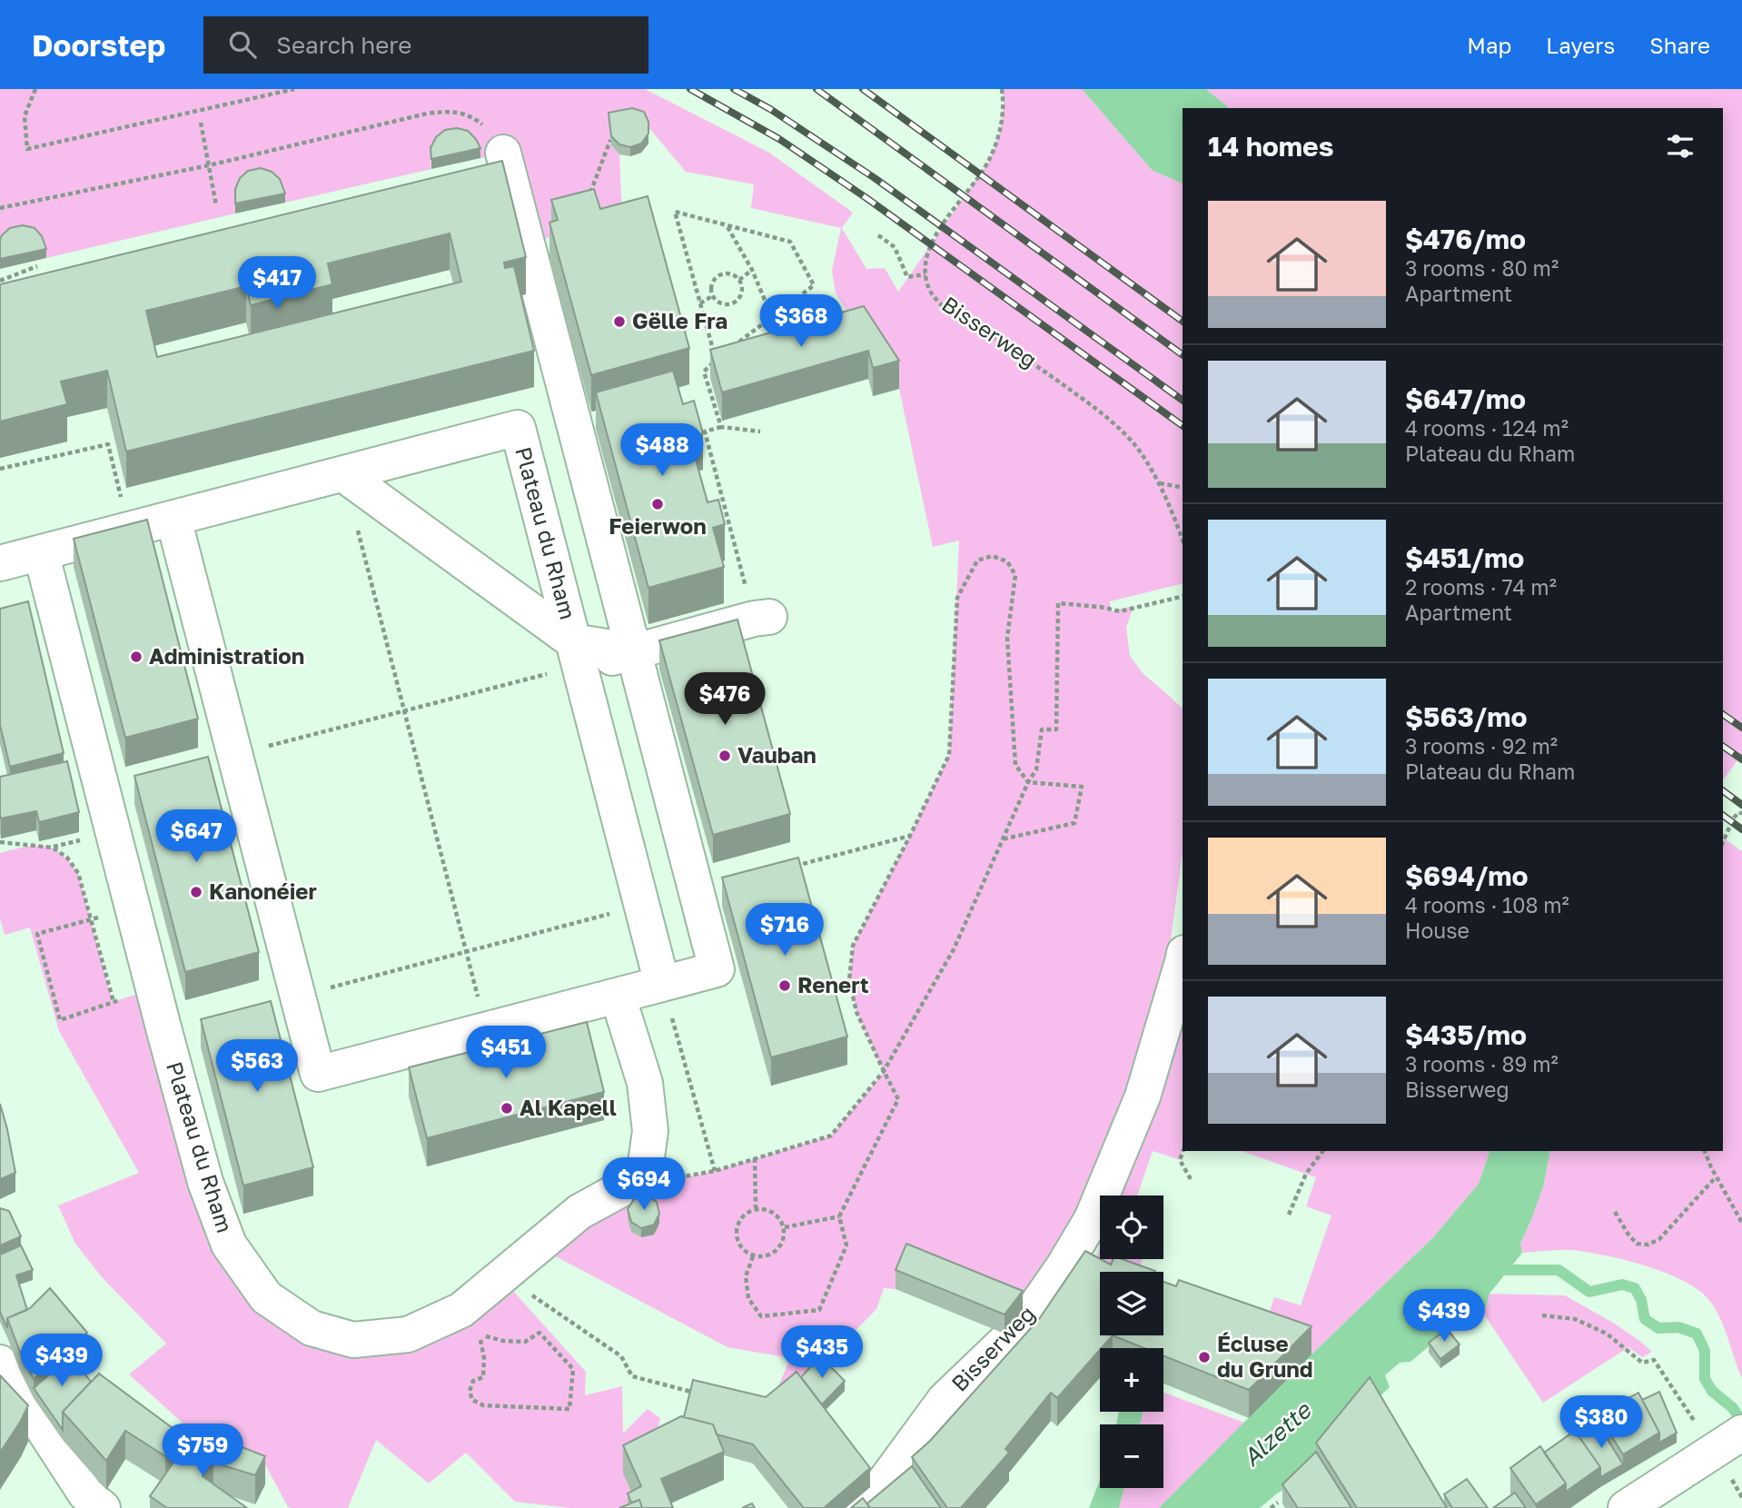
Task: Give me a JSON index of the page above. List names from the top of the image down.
{
  "streets": {
    "street": ["Bisserweg", "Plateau du Rham"]
  },
  "water": ["Alzette"],
  "places": [
    "Gëlle Fra",
    "Feierwon",
    "Administration",
    "Vauban",
    "Kanonéier",
    "Renert",
    "Al Kapell",
    "Écluse du Grund"
  ],
  "page": {
    "header": "Doorstep",
    "search": "Search here",
    "nav": ["Map", "Layers", "Share"],
    "heading": "14 homes",
    "list": [
      {
        "name": "$476/mo",
        "note": "3 rooms · 80 m² · Apartment"
      },
      {
        "name": "$647/mo",
        "note": "4 rooms · 124 m² · Plateau du Rham"
      },
      {
        "name": "$451/mo",
        "note": "2 rooms · 74 m² · Apartment"
      },
      {
        "name": "$563/mo",
        "note": "3 rooms · 92 m² · Plateau du Rham"
      },
      {
        "name": "$694/mo",
        "note": "4 rooms · 108 m² · House"
      },
      {
        "name": "$435/mo",
        "note": "3 rooms · 89 m² · Bisserweg"
      }
    ],
    "price": [
      "$417",
      "$368",
      "$488",
      "$476",
      "$647",
      "$716",
      "$451",
      "$563",
      "$694",
      "$439",
      "$435",
      "$439",
      "$380",
      "$759"
    ],
    "map_buttons": ["+", "−"]
  }
}
